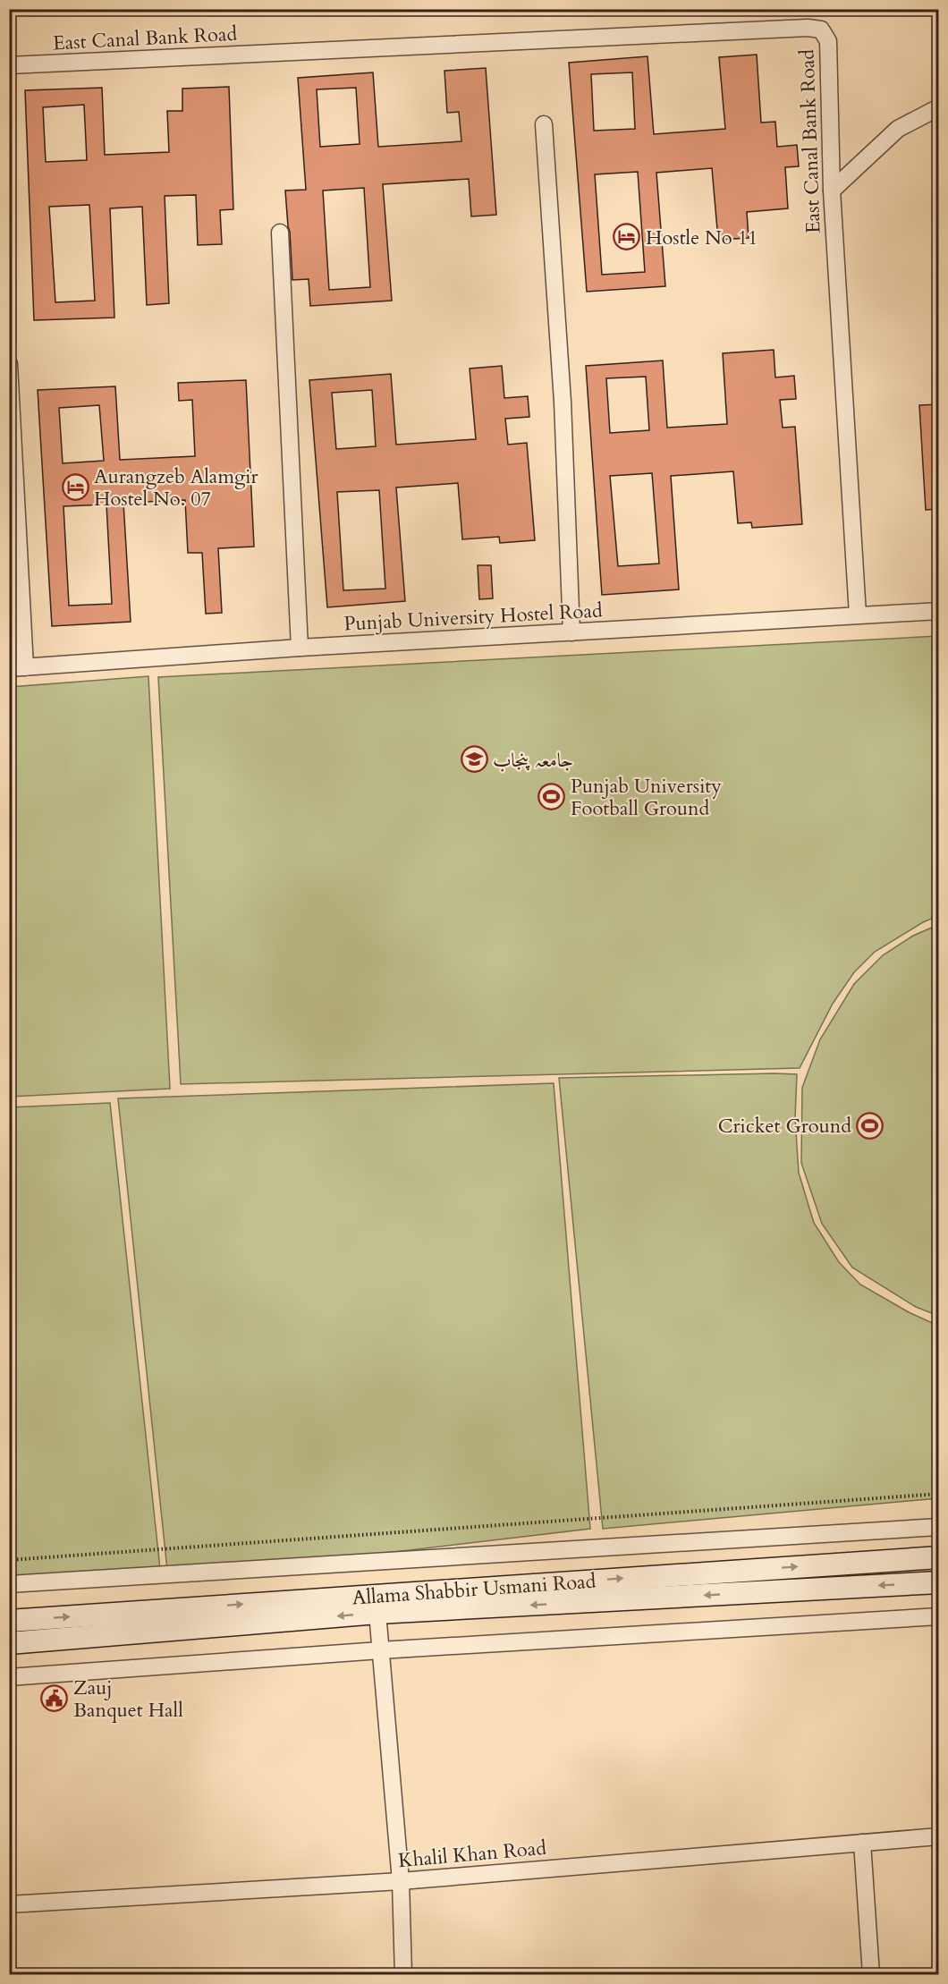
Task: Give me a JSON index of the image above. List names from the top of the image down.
{
  "streets": {
    "main road": ["Allama Shabbir Usmani Road"],
    "street": ["East Canal Bank Road", "Punjab University Hostel Road", "Khalil Khan Road"]
  },
  "crossings": [
    ["East Canal Bank Road", "Punjab University Hostel Road"]
  ],
  "places": {
    "hotel": ["Hostle No 11", "Aurangzeb Alamgir Hostel No. 07"],
    "school or university": ["جامعہ پنجاب"],
    "sports": ["Punjab University Football Ground", "Cricket Ground"],
    "public building": ["Zauj Banquet Hall"]
  }
}
